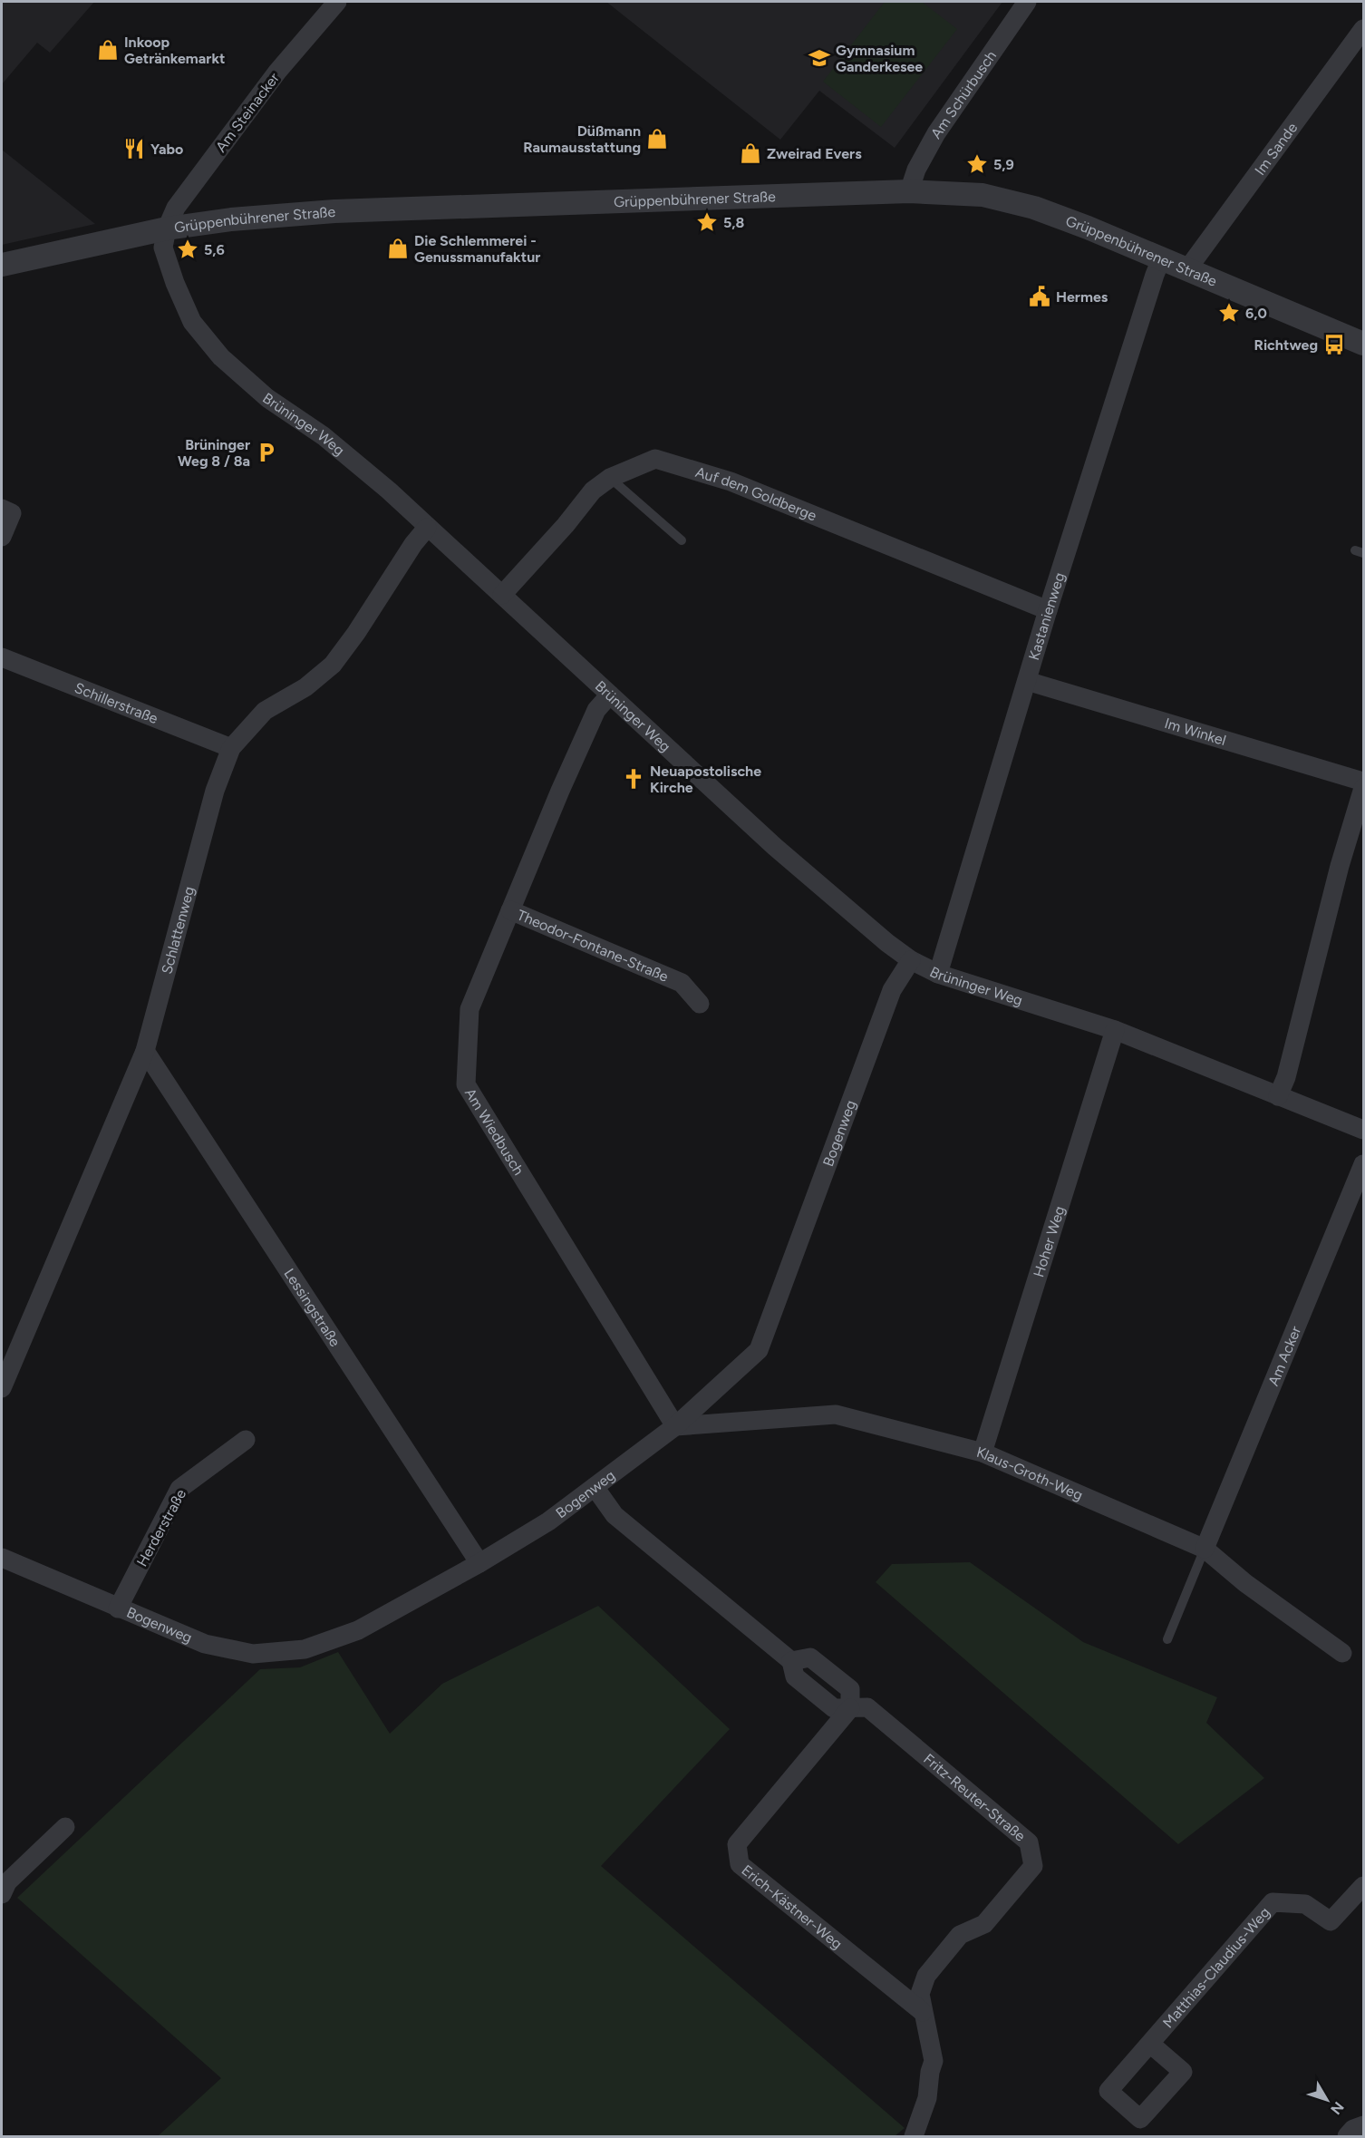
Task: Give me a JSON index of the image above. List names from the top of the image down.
{
  "streets": {
    "street": [
      "Am Schürbusch",
      "Am Steinacker",
      "Im Sande",
      "Grüppenbührener Straße",
      "Brüninger Weg",
      "Auf dem Goldberge",
      "Kastanienweg",
      "Schillerstraße",
      "Im Winkel",
      "Schlattenweg",
      "Theodor-Fontane-Straße",
      "Am Wiedbusch",
      "Bogenweg",
      "Hoher Weg",
      "Lessingstraße",
      "Am Acker",
      "Klaus-Groth-Weg",
      "Herderstraße",
      "Fritz-Reuter-Straße",
      "Erich-Kästner-Weg",
      "Matthias-Claudius-Weg"
    ]
  },
  "crossings": [
    ["Am Schürbusch", "Grüppenbührener Straße"],
    ["Am Steinacker", "Grüppenbührener Straße"],
    ["Am Steinacker", "Brüninger Weg"],
    ["Im Sande", "Grüppenbührener Straße"],
    ["Grüppenbührener Straße", "Brüninger Weg"],
    ["Grüppenbührener Straße", "Kastanienweg"],
    ["Brüninger Weg", "Auf dem Goldberge"],
    ["Brüninger Weg", "Kastanienweg"],
    ["Brüninger Weg", "Schlattenweg"],
    ["Brüninger Weg", "Am Wiedbusch"],
    ["Brüninger Weg", "Bogenweg"],
    ["Brüninger Weg", "Hoher Weg"],
    ["Auf dem Goldberge", "Kastanienweg"],
    ["Kastanienweg", "Im Winkel"],
    ["Schillerstraße", "Schlattenweg"],
    ["Schlattenweg", "Lessingstraße"],
    ["Theodor-Fontane-Straße", "Am Wiedbusch"],
    ["Am Wiedbusch", "Bogenweg"],
    ["Am Wiedbusch", "Klaus-Groth-Weg"],
    ["Bogenweg", "Lessingstraße"],
    ["Bogenweg", "Klaus-Groth-Weg"],
    ["Bogenweg", "Herderstraße"],
    ["Hoher Weg", "Klaus-Groth-Weg"],
    ["Am Acker", "Klaus-Groth-Weg"],
    ["Fritz-Reuter-Straße", "Erich-Kästner-Weg"]
  ],
  "places": {
    "shop": [
      "Inkoop Getränkemarkt",
      "Düßmann Raumausstattung",
      "Zweirad Evers",
      "Die Schlemmerei - Genussmanufaktur"
    ],
    "school or university": ["Gymnasium Ganderkesee"],
    "restaurant": ["Yabo"],
    "place": [
      "5,9",
      "5,8",
      "5,6",
      "6,0"
    ],
    "public building": ["Hermes"],
    "bus stop": ["Richtweg"],
    "parking": ["Brüninger Weg 8 / 8a"],
    "church": ["Neuapostolische Kirche"]
  },
  "north": "bottom right"
}
